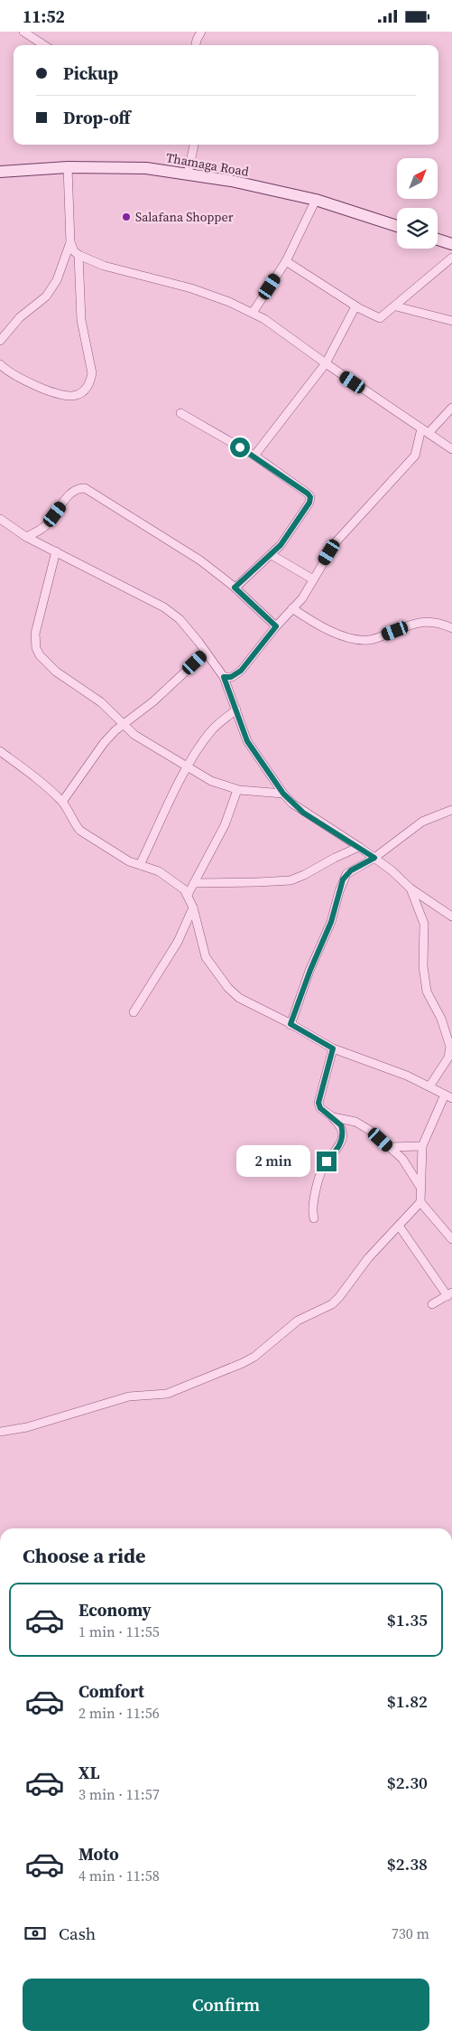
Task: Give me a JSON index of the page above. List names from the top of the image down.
{
  "streets": {
    "main road": ["Thamaga Road"]
  },
  "places": ["Salafana Shopper"],
  "north": "top right",
  "page": {
    "status": "11:52",
    "banner": ["Pickup", "Drop-off"],
    "bubble": "2 min",
    "heading": "Choose a ride",
    "list": [
      {
        "name": "Economy",
        "note": "1 min · 11:55",
        "value": "$1.35"
      },
      {
        "name": "Comfort",
        "note": "2 min · 11:56",
        "value": "$1.82"
      },
      {
        "name": "XL",
        "note": "3 min · 11:57",
        "value": "$2.30"
      },
      {
        "name": "Moto",
        "note": "4 min · 11:58",
        "value": "$2.38"
      }
    ],
    "pay": ["Cash", "730 m"],
    "buttons": "Confirm"
  }
}
